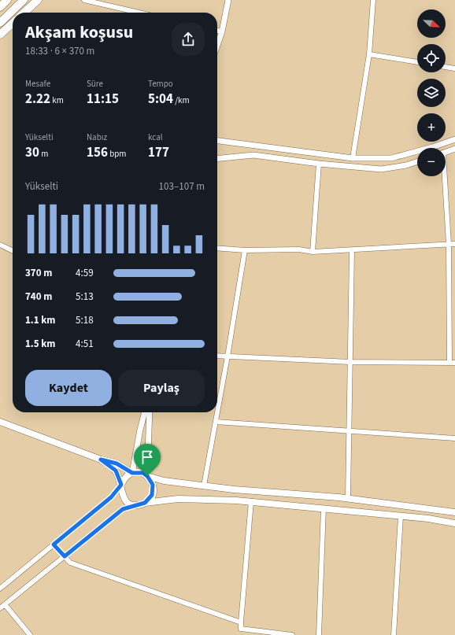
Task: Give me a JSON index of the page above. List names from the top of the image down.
{
  "north": "bottom right",
  "page": {
    "map_buttons": ["+", "−"],
    "heading": ["Akşam koşusu", "18:33 · 6 × 370 m"],
    "stats": [
      ["Mesafe", "2.22 km"],
      ["Süre", "11:15"],
      ["Tempo", "5:04 /km"],
      ["Yükselti", "30 m"],
      ["Nabız", "156 bpm"],
      ["kcal", "177"]
    ],
    "chart": ["Yükselti", "103–107 m"],
    "list": [
      {
        "name": "370 m",
        "note": "4:59"
      },
      {
        "name": "740 m",
        "note": "5:13"
      },
      {
        "name": "1.1 km",
        "note": "5:18"
      },
      {
        "name": "1.5 km",
        "note": "4:51"
      }
    ],
    "buttons": ["Kaydet", "Paylaş"]
  }
}
